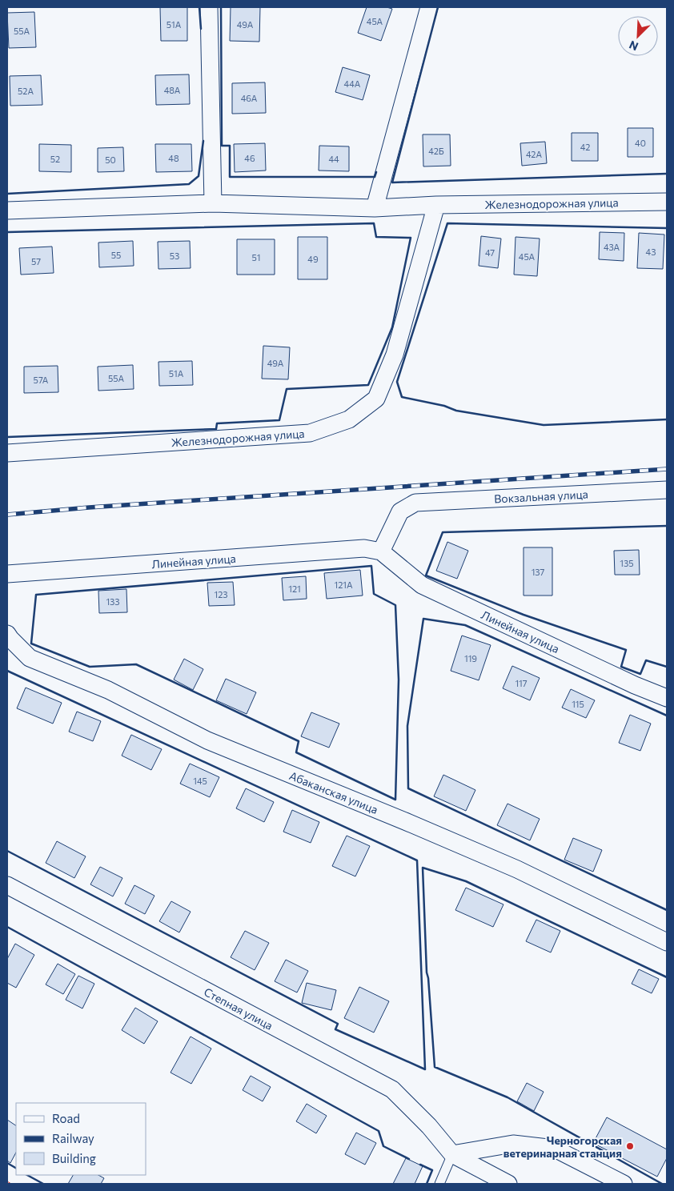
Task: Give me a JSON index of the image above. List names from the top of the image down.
{
  "streets": {
    "street": [
      "Железнодорожная улица",
      "Вокзальная улица",
      "Линейная улица",
      "Абаканская улица",
      "Степная улица"
    ]
  },
  "crossings": [
    ["Вокзальная улица", "Линейная улица"]
  ],
  "places": ["Черногорская ветеринарная станция"],
  "house_numbers": [
    "45А",
    "51А",
    "49А",
    "55А",
    "44А",
    "48А",
    "52А",
    "46А",
    "40",
    "42",
    "42Б",
    "42А",
    "48",
    "46",
    "52",
    "44",
    "50",
    "43А",
    "43",
    "47",
    "55",
    "53",
    "45А",
    "51",
    "49",
    "57",
    "49А",
    "51А",
    "55А",
    "57А",
    "135",
    "137",
    "121А",
    "121",
    "123",
    "133",
    "119",
    "117",
    "115",
    "145"
  ],
  "legend": ["Road", "Railway", "Building"],
  "north": "bottom left"
}
